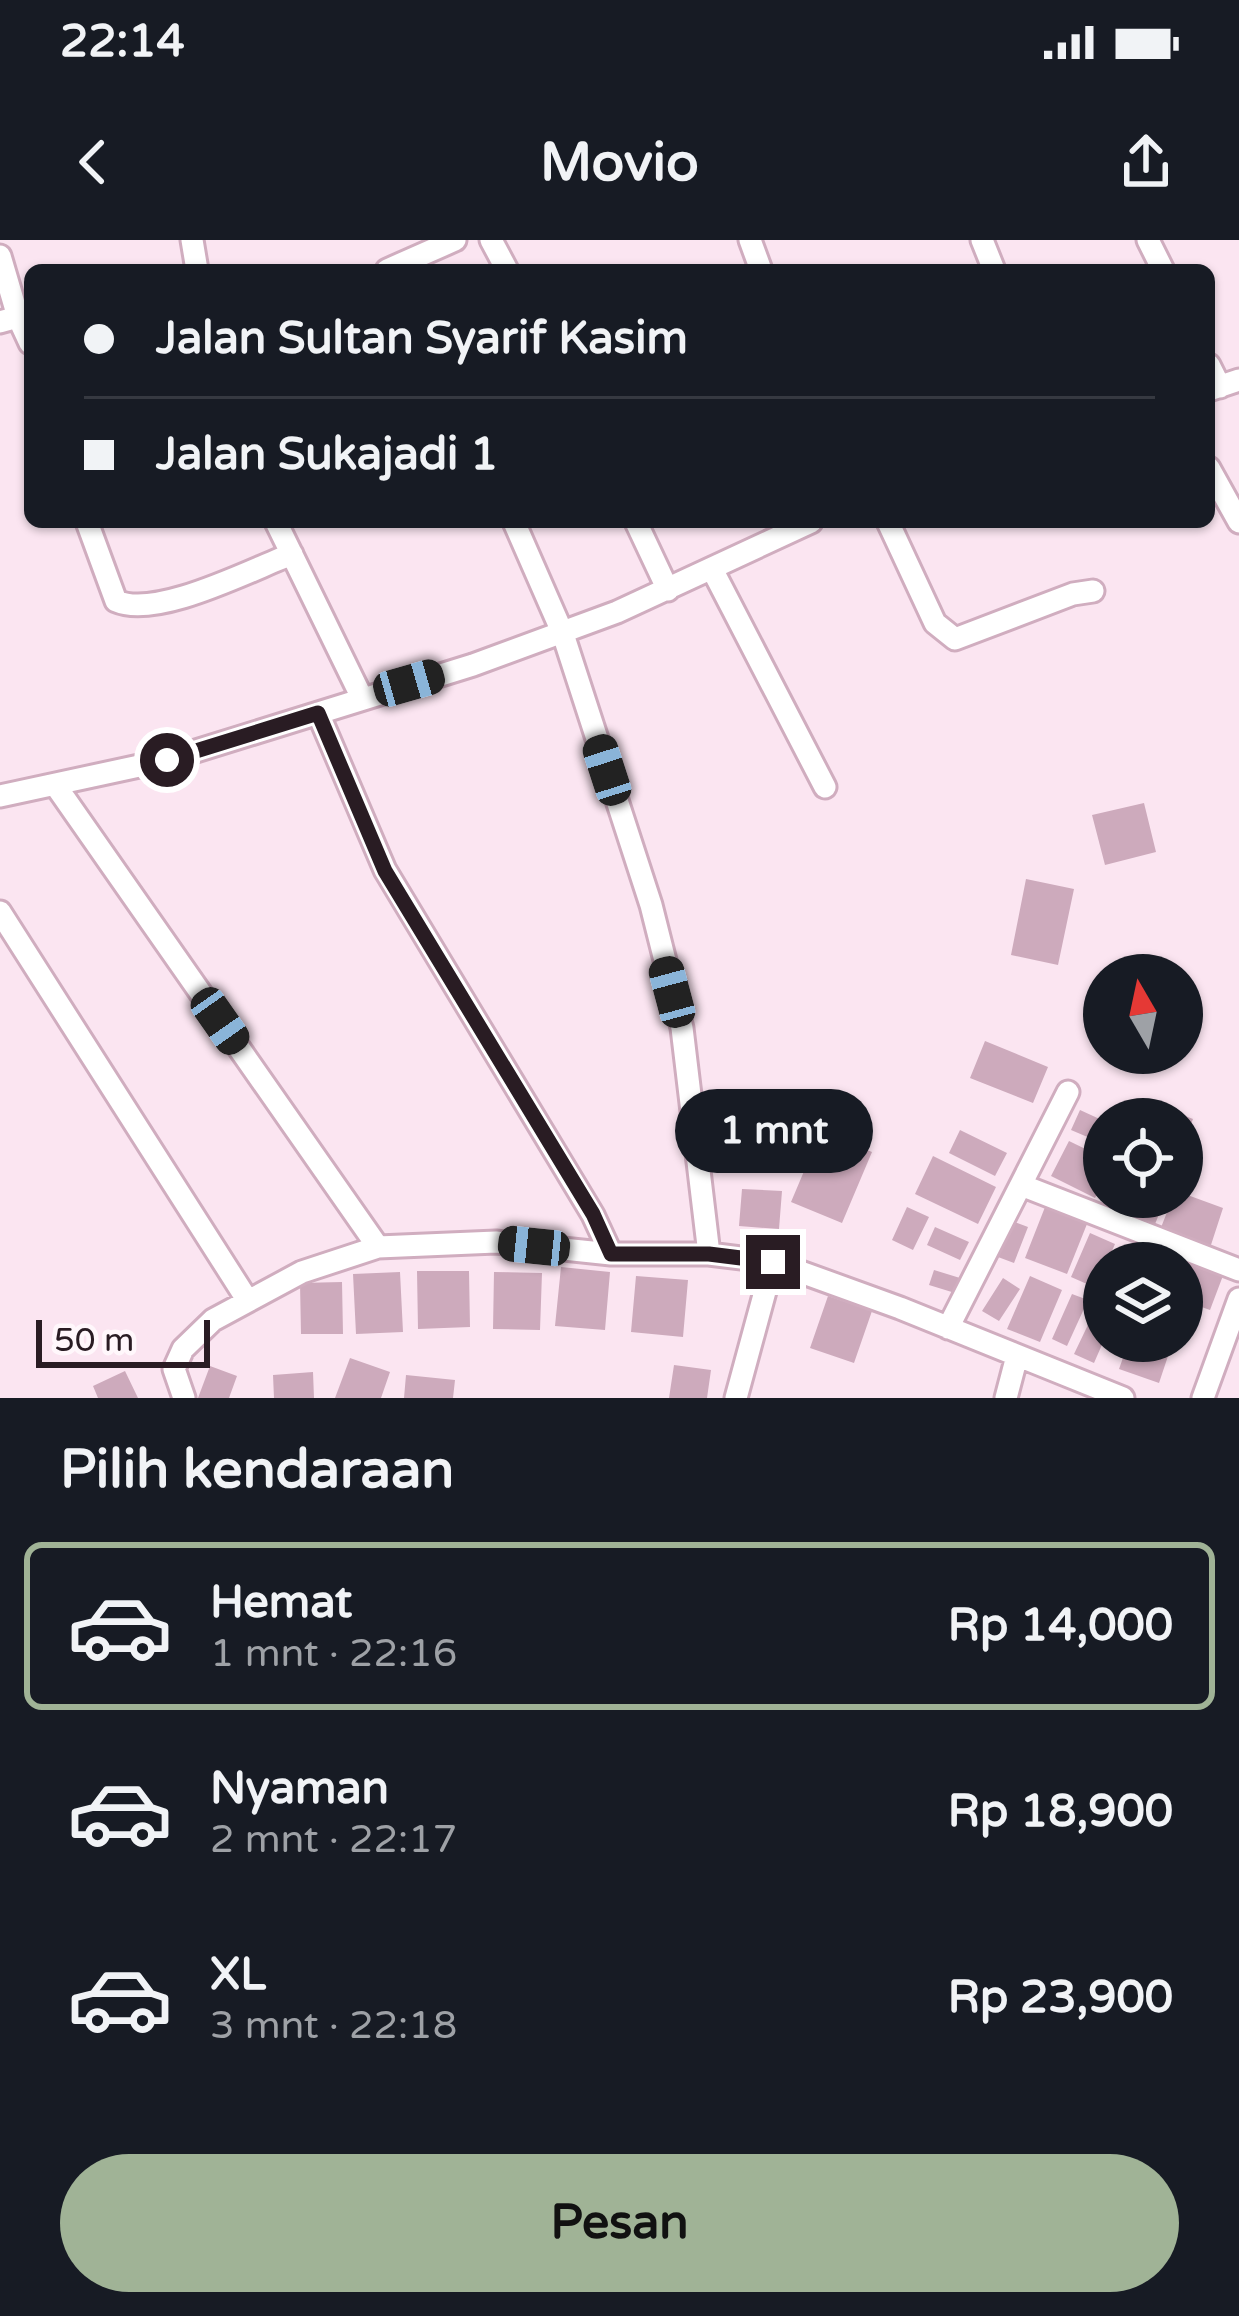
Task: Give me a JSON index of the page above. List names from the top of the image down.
{
  "scale_bar": "50 m",
  "north": "top",
  "page": {
    "status": "22:14",
    "header": "Movio",
    "banner": ["Jalan Sultan Syarif Kasim", "Jalan Sukajadi 1"],
    "bubble": "1 mnt",
    "scale": "50 m",
    "heading": "Pilih kendaraan",
    "list": [
      {
        "name": "Hemat",
        "note": "1 mnt · 22:16",
        "value": "Rp 14,000"
      },
      {
        "name": "Nyaman",
        "note": "2 mnt · 22:17",
        "value": "Rp 18,900"
      },
      {
        "name": "XL",
        "note": "3 mnt · 22:18",
        "value": "Rp 23,900"
      }
    ],
    "buttons": "Pesan"
  }
}
